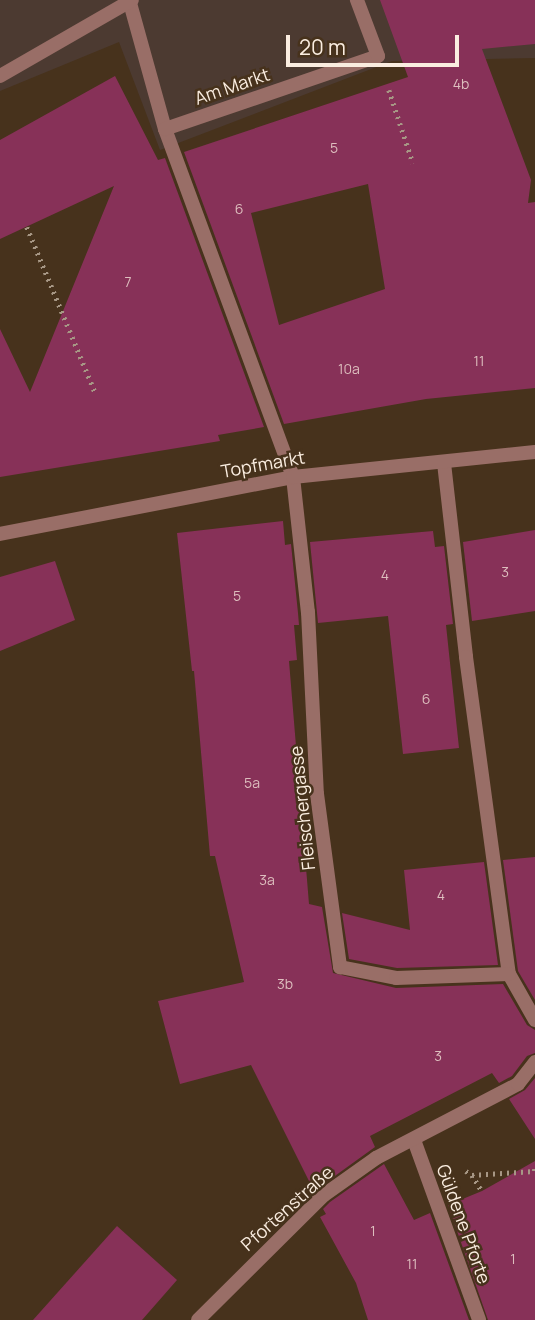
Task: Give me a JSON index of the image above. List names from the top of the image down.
{
  "streets": {
    "street": [
      "Am Markt",
      "Topfmarkt",
      "Fleischergasse",
      "Pfortenstraße",
      "Güldene Pforte"
    ]
  },
  "crossings": [
    ["Topfmarkt", "Fleischergasse"],
    ["Pfortenstraße", "Güldene Pforte"]
  ],
  "house_numbers": [
    "4b",
    "5",
    "6",
    "7",
    "11",
    "10a",
    "3",
    "4",
    "5",
    "6",
    "5a",
    "3a",
    "4",
    "3b",
    "3",
    "1",
    "1",
    "11"
  ],
  "scale_bar": "20 m"
}
